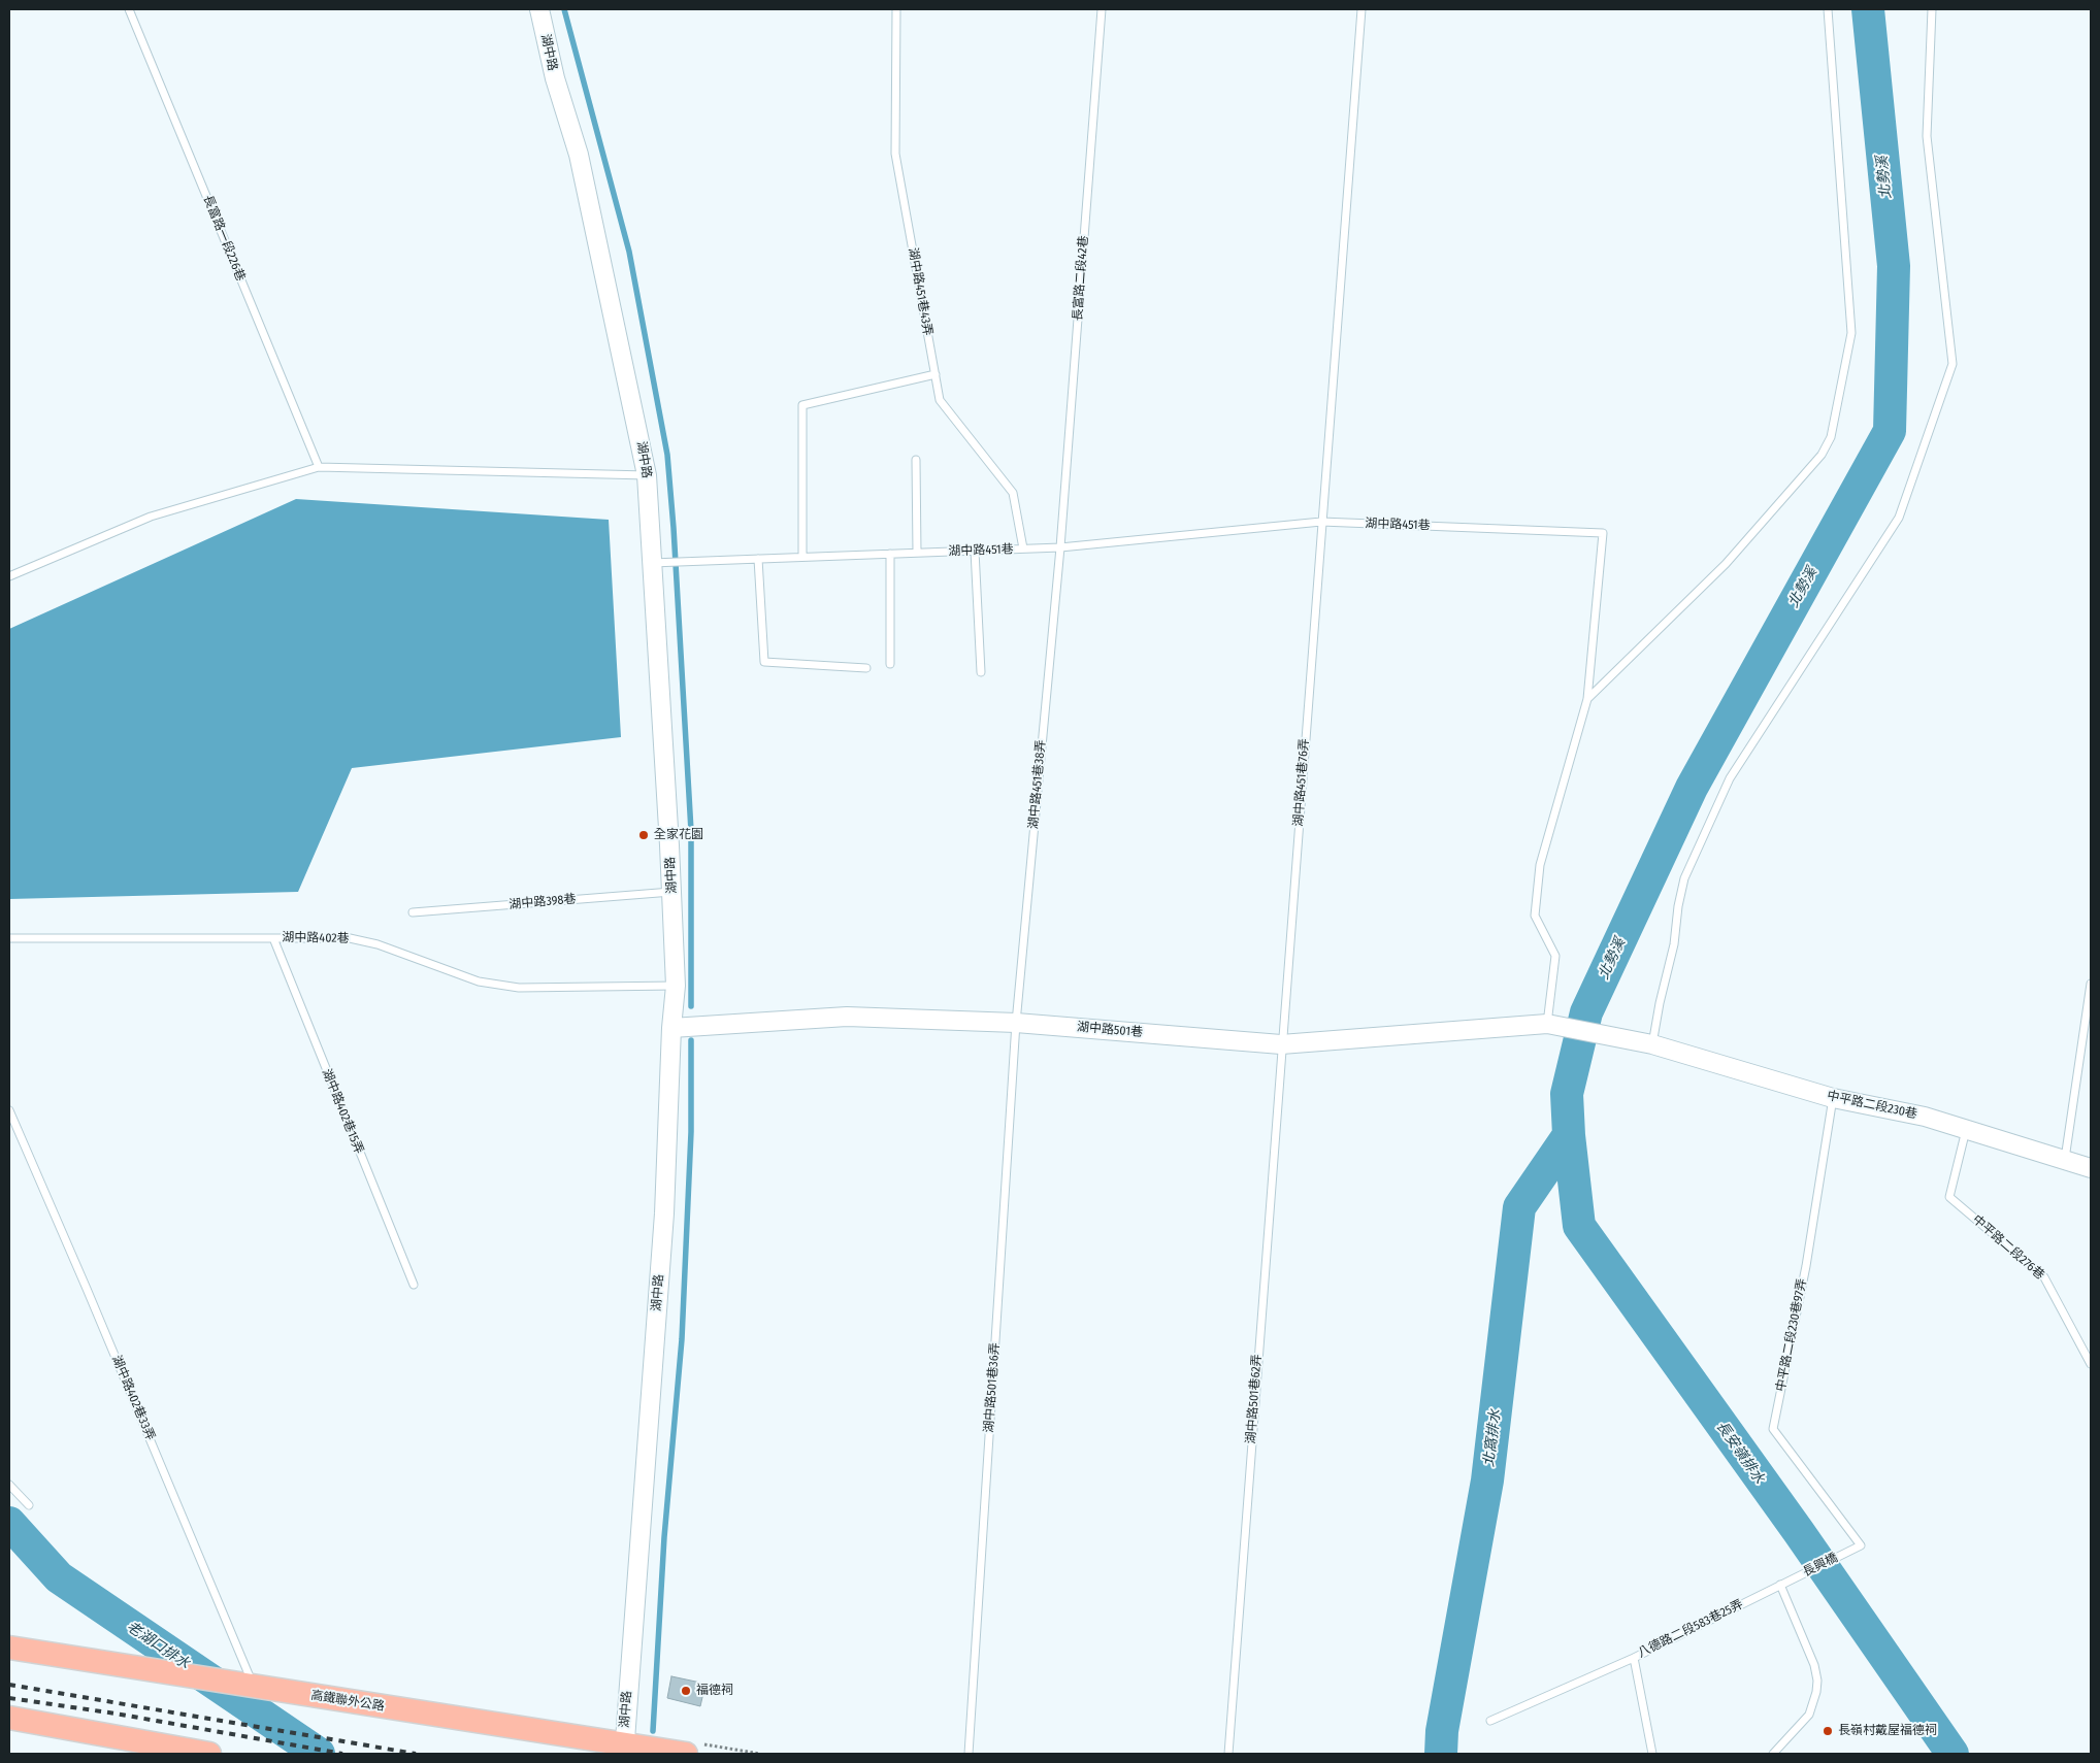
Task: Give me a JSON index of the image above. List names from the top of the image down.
{
  "streets": {
    "main road": ["高鐵聯外公路"],
    "street": ["湖中路", "湖中路501巷", "中平路二段230巷"],
    "lane": [
      "長富路一段226巷",
      "長富路二段42巷",
      "湖中路451巷43弄",
      "湖中路451巷",
      "湖中路451巷76弄",
      "湖中路451巷38弄",
      "湖中路398巷",
      "湖中路402巷",
      "湖中路402巷15弄",
      "中平路二段276巷",
      "中平路二段230巷97弄",
      "湖中路501巷36弄",
      "湖中路402巷33弄",
      "湖中路501巷62弄",
      "長興橋",
      "八德路二段583巷25弄"
    ]
  },
  "crossings": [
    ["湖中路", "湖中路451巷"],
    ["湖中路", "湖中路398巷"],
    ["湖中路", "湖中路402巷"],
    ["湖中路", "湖中路501巷"],
    ["湖中路", "高鐵聯外公路"],
    ["長富路二段42巷", "湖中路451巷"],
    ["長富路二段42巷", "湖中路451巷38弄"],
    ["湖中路451巷43弄", "湖中路451巷"],
    ["湖中路451巷", "湖中路451巷76弄"],
    ["湖中路451巷", "湖中路451巷38弄"],
    ["湖中路451巷", "湖中路501巷"],
    ["湖中路451巷", "中平路二段230巷"],
    ["湖中路451巷76弄", "湖中路501巷"],
    ["湖中路451巷76弄", "湖中路501巷62弄"],
    ["湖中路451巷38弄", "湖中路501巷"],
    ["湖中路451巷38弄", "湖中路501巷36弄"],
    ["湖中路402巷", "湖中路402巷15弄"],
    ["湖中路501巷", "中平路二段230巷"],
    ["湖中路501巷", "湖中路501巷36弄"],
    ["湖中路501巷", "湖中路501巷62弄"],
    ["中平路二段230巷", "中平路二段276巷"],
    ["中平路二段230巷", "中平路二段230巷97弄"],
    ["中平路二段230巷97弄", "長興橋"],
    ["湖中路402巷33弄", "高鐵聯外公路"],
    ["長興橋", "八德路二段583巷25弄"]
  ],
  "water": [
    "北勢溪",
    "北窩排水",
    "長安嶺排水",
    "老湖口排水"
  ],
  "places": ["全家花園", "福德祠", "長嶺村戴屋福德祠"]
}
